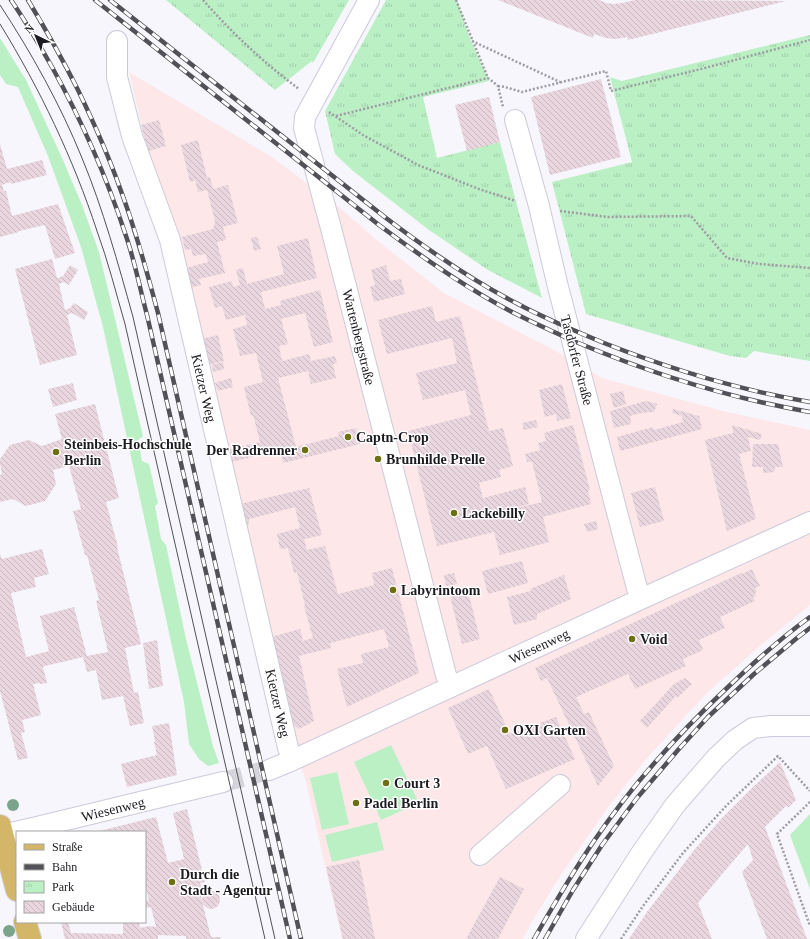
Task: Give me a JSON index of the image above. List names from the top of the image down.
{
  "streets": {
    "street": [
      "Wartenbergstraße",
      "Tasdorfer Straße",
      "Kietzer Weg",
      "Wiesenweg"
    ]
  },
  "crossings": [
    ["Wartenbergstraße", "Wiesenweg"],
    ["Tasdorfer Straße", "Wiesenweg"],
    ["Kietzer Weg", "Wiesenweg"]
  ],
  "places": [
    "Captn-Crop",
    "Der Radrenner",
    "Steinbeis-Hochschule Berlin",
    "Brunhilde Prelle",
    "Lackebilly",
    "Labyrintoom",
    "Void",
    "OXI Garten",
    "Court 3",
    "Padel Berlin",
    "Durch die Stadt - Agentur"
  ],
  "legend": [
    "Straße",
    "Bahn",
    "Park",
    "Gebäude"
  ],
  "north": "top left"
}
